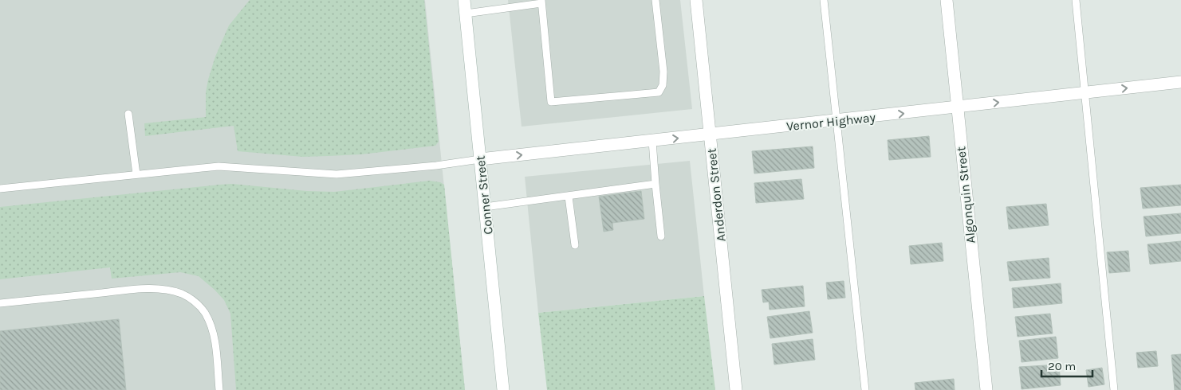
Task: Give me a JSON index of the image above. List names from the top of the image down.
{
  "streets": {
    "street": [
      "Vernor Highway",
      "Conner Street",
      "Anderdon Street",
      "Algonquin Street"
    ]
  },
  "crossings": [
    ["Vernor Highway", "Conner Street"],
    ["Vernor Highway", "Anderdon Street"],
    ["Vernor Highway", "Algonquin Street"]
  ],
  "one_way": ["Vernor Highway"],
  "scale_bar": "20 m"
}
